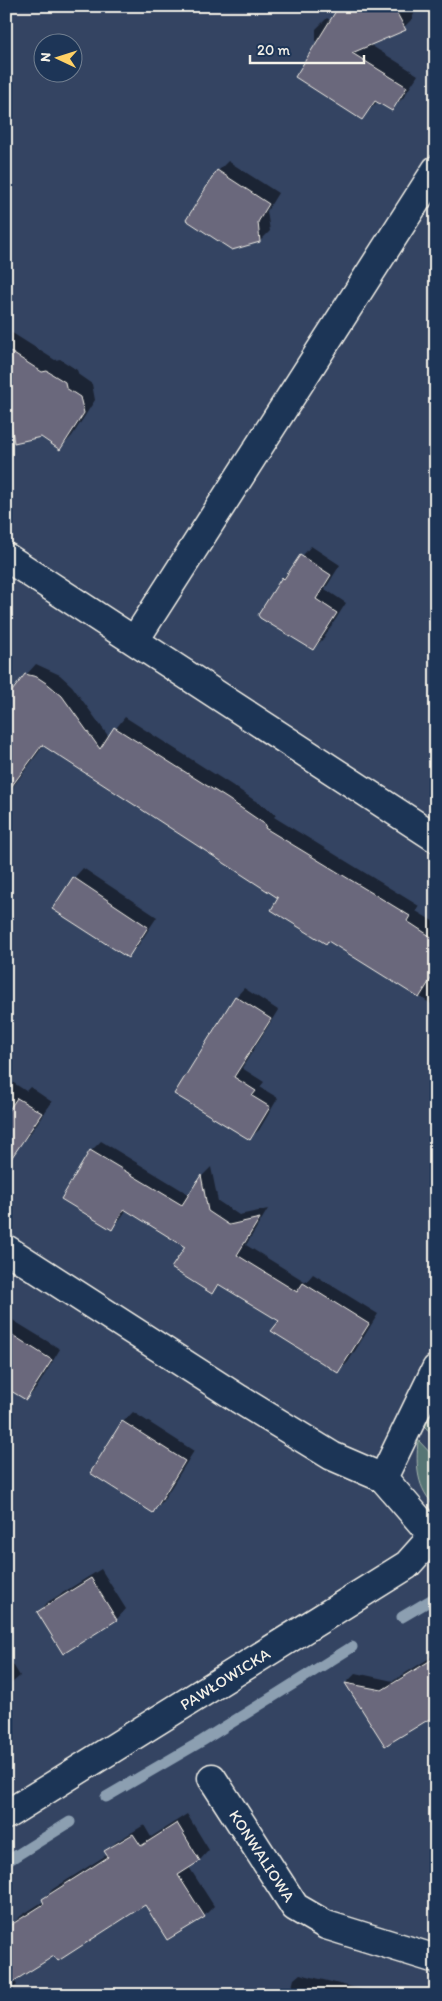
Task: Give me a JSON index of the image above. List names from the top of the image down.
{
  "streets": {
    "street": ["PAWŁOWICKA", "KONWALIOWA"]
  },
  "scale_bar": "20 m",
  "north": "left"
}
